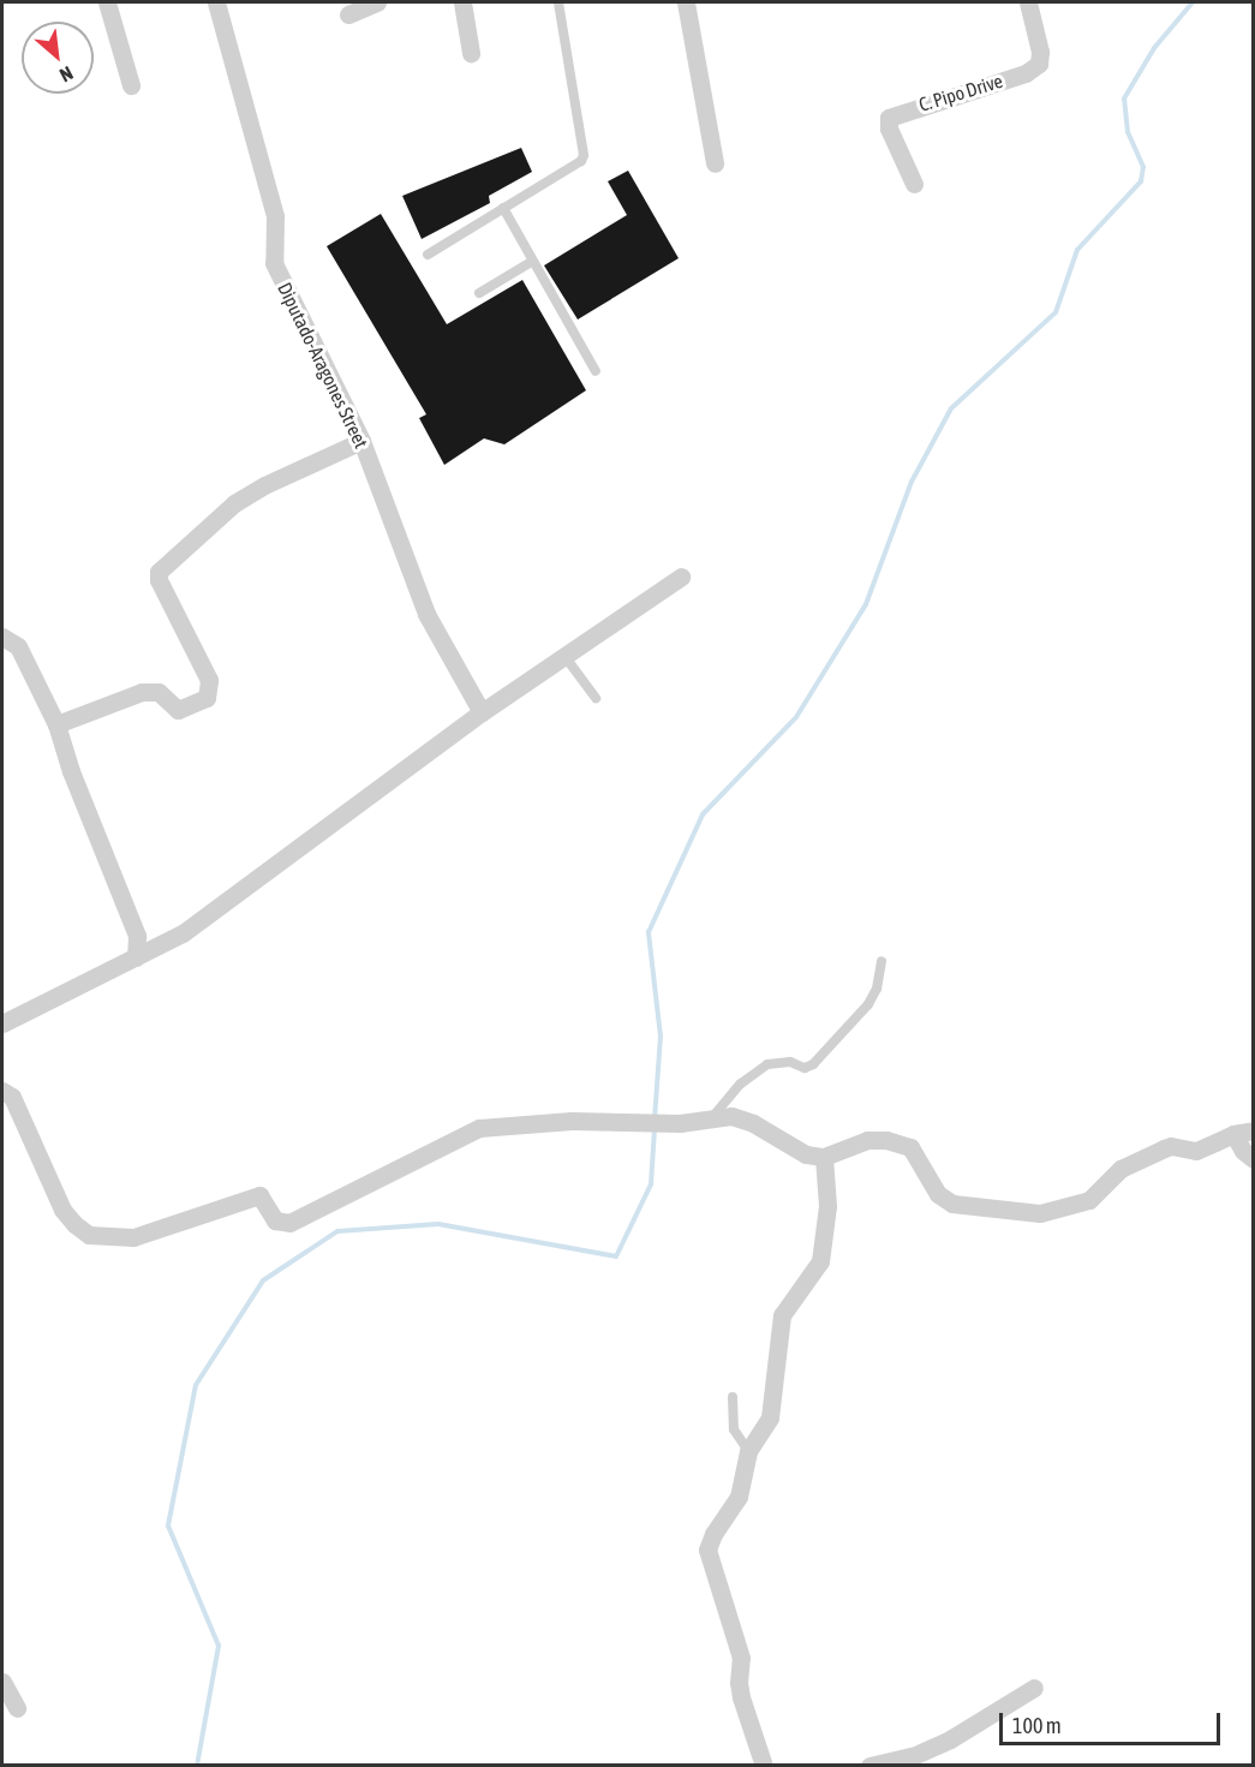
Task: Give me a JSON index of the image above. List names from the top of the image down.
{
  "streets": {
    "street": ["C. Pipo Drive", "Diputado-Aragones Street"]
  },
  "scale_bar": "100 m",
  "north": "bottom right"
}
